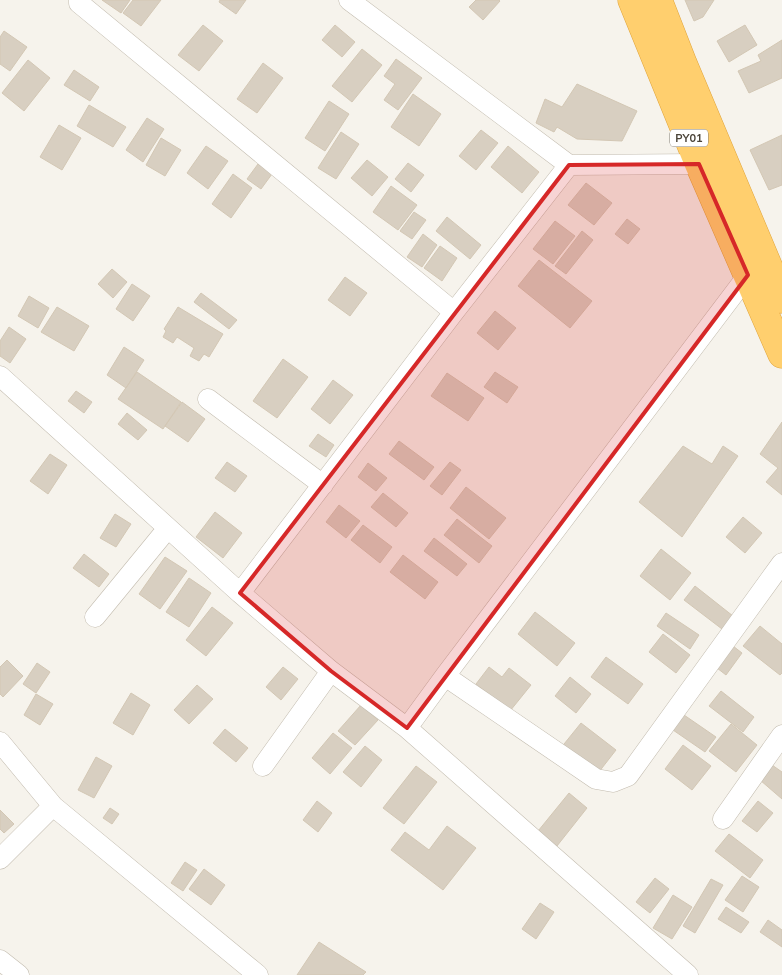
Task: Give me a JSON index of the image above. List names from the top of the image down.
{
  "streets": {
    "highway": ["PY01"]
  }
}
